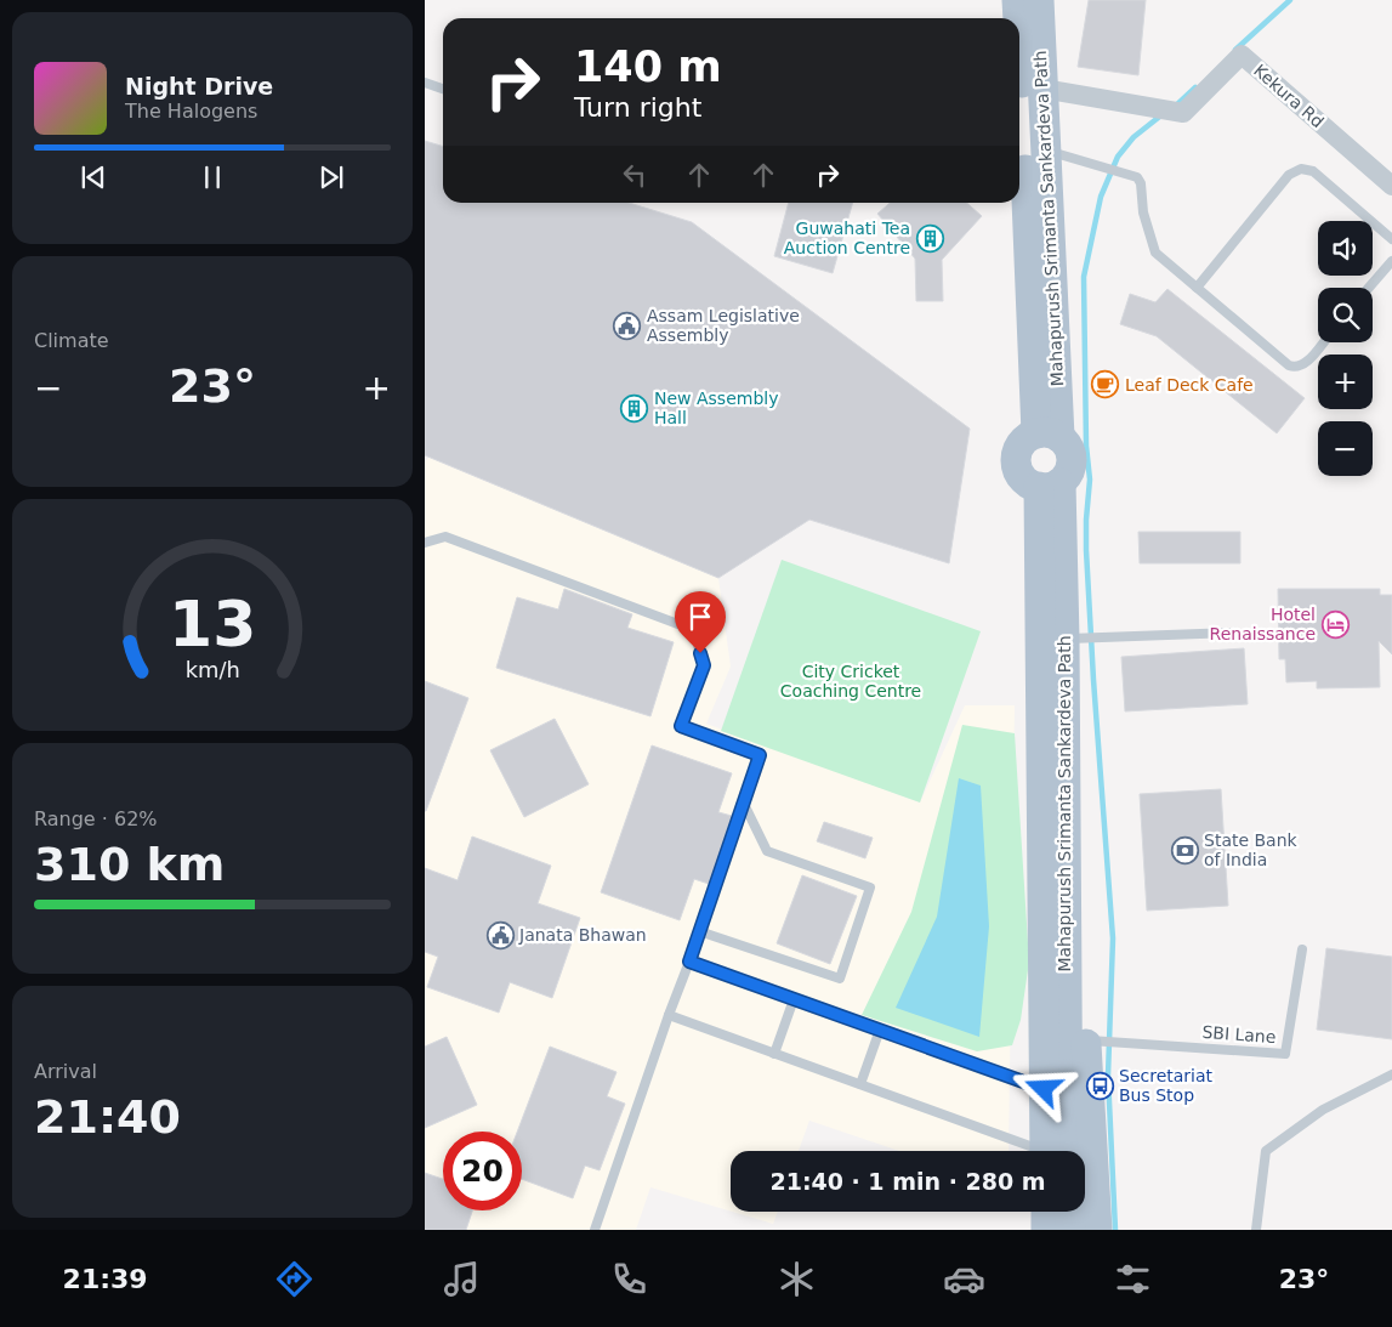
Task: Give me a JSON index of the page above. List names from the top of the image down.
{
  "streets": {
    "main road": ["Mahapurush Srimanta Sankardeva Path"],
    "street": ["Kekura Rd"],
    "lane": ["SBI Lane"]
  },
  "crossings": [
    ["Kekura Rd", "Mahapurush Srimanta Sankardeva Path"],
    ["Mahapurush Srimanta Sankardeva Path", "SBI Lane"]
  ],
  "parks": ["City Cricket Coaching Centre"],
  "places": {
    "building": ["Guwahati Tea Auction Centre", "New Assembly Hall"],
    "public building": ["Assam Legislative Assembly", "Janata Bhawan"],
    "cafe": ["Leaf Deck Cafe"],
    "hotel": ["Hotel Renaissance"],
    "bank": ["State Bank of India"],
    "bus stop": ["Secretariat Bus Stop"]
  },
  "page": {
    "turn": ["140 m", "Turn right"],
    "song": ["Night Drive", "The Halogens"],
    "map_buttons": ["+", "−"],
    "tile": [
      "Climate",
      ["Range · 62%", "310 km"],
      ["Arrival", "21:40"]
    ],
    "heat": ["−", "23°", "+"],
    "limit": "20",
    "trip": "21:40 · 1 min · 280 m",
    "tabs": ["21:39", "23°"],
    "gauge": ["13", "km/h"]
  }
}
